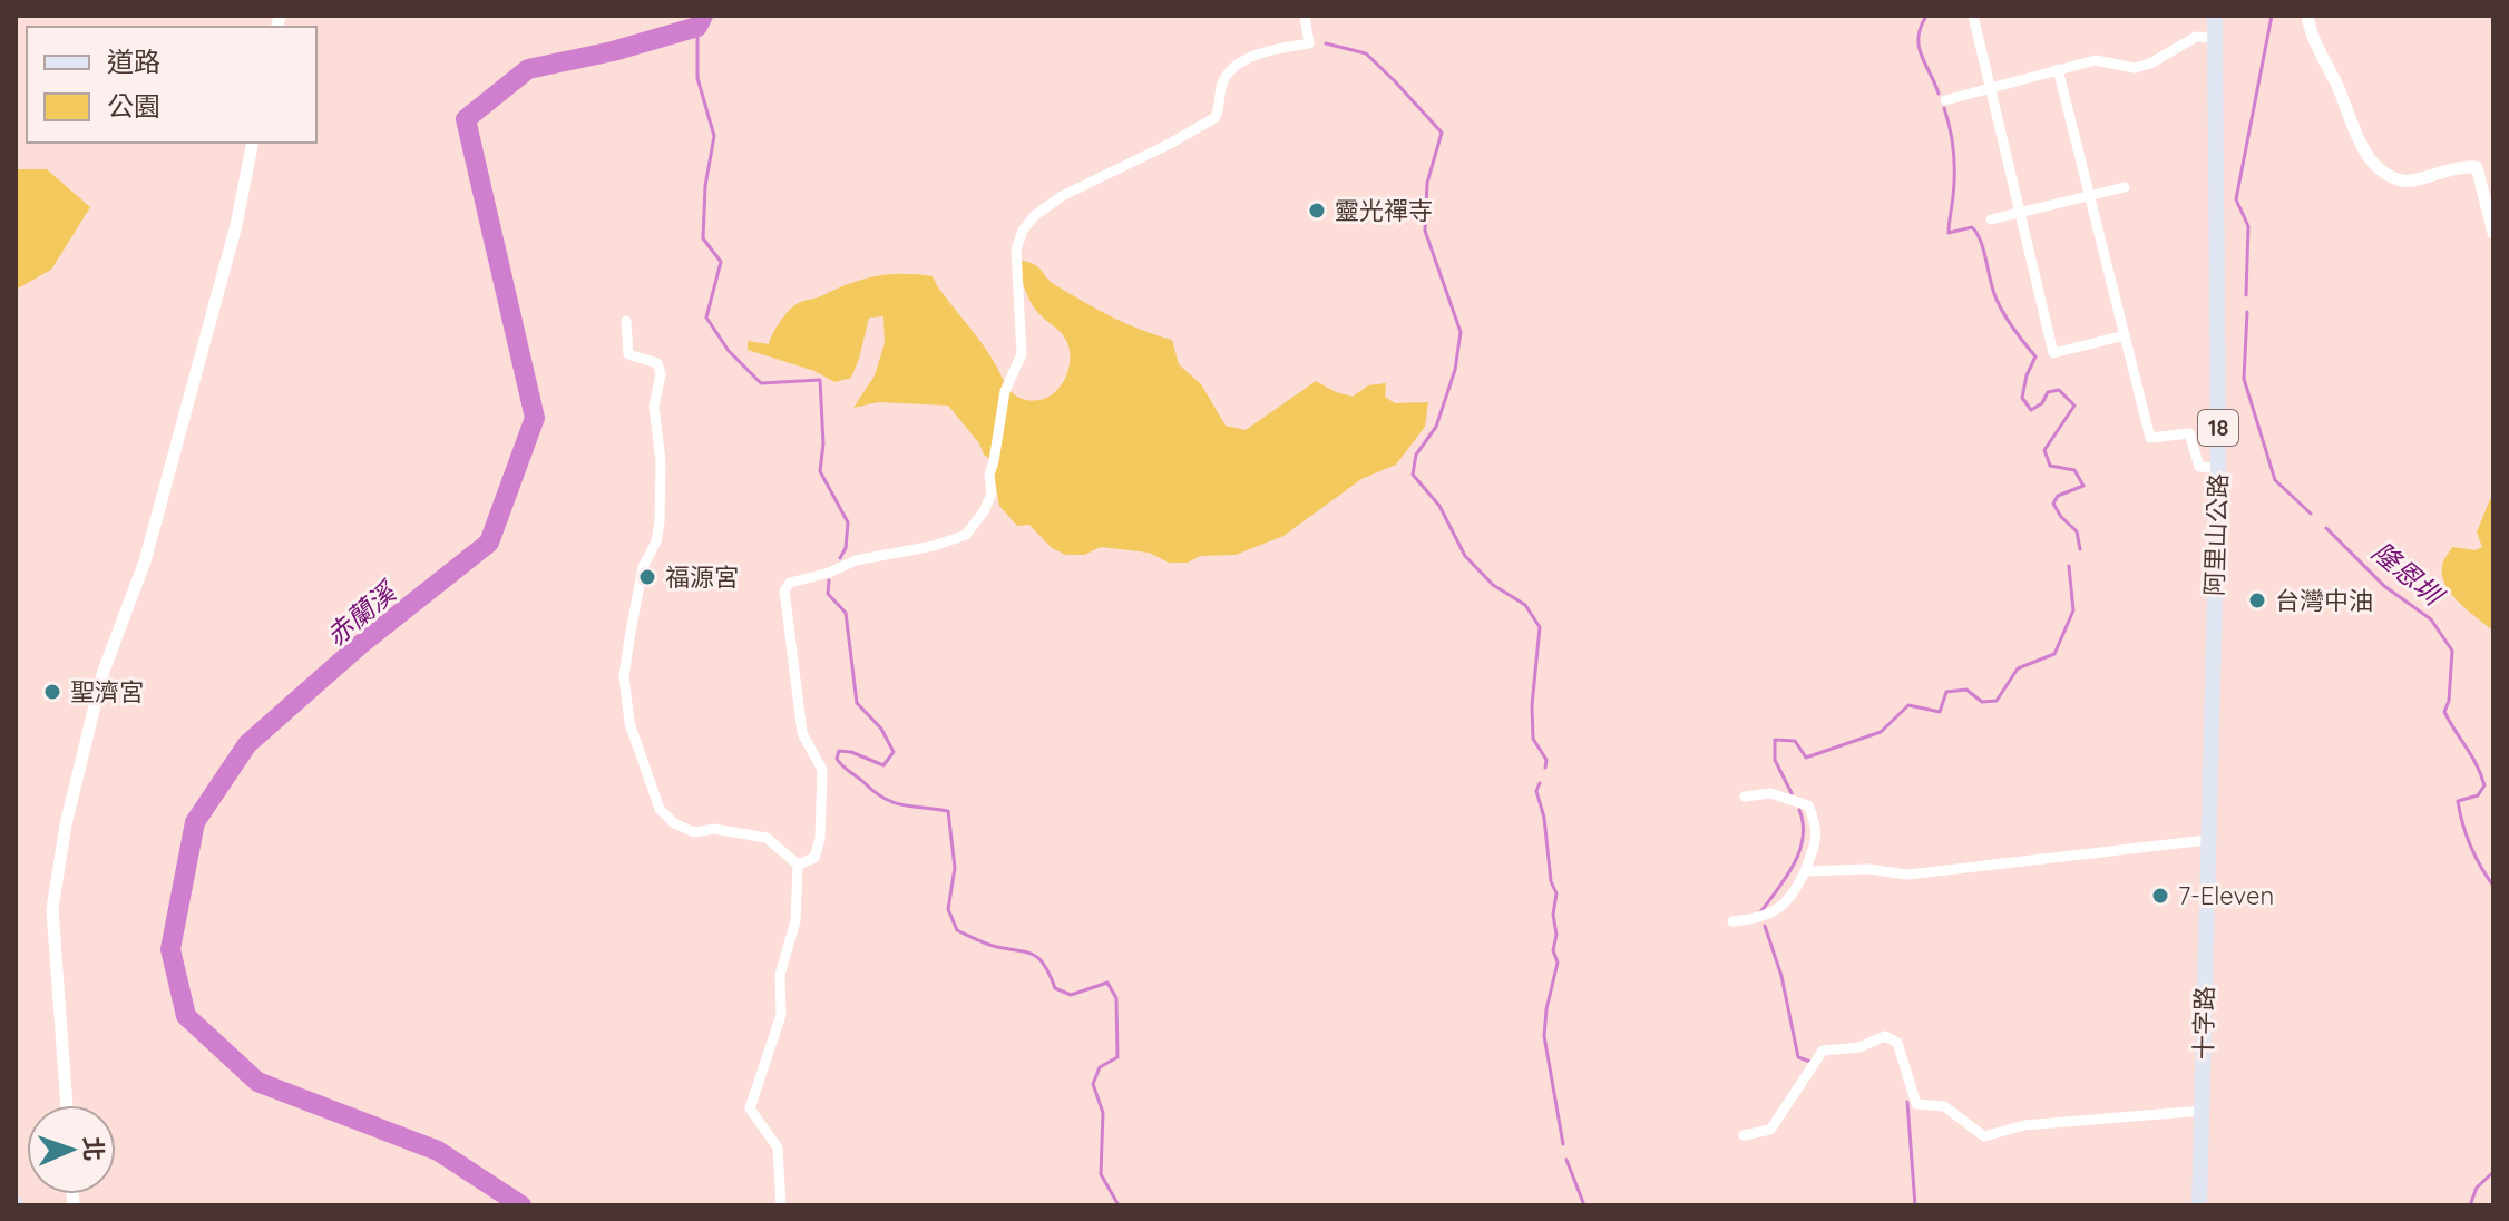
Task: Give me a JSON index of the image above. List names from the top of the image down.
{
  "streets": {
    "main road": ["18", "阿里山公路", "十字路"]
  },
  "crossings": [
    ["阿里山公路", "十字路"]
  ],
  "water": ["隆恩圳", "赤蘭溪"],
  "places": [
    "靈光禪寺",
    "福源宮",
    "台灣中油",
    "聖濟宮",
    "7-Eleven"
  ],
  "legend": ["道路", "公園"],
  "north": "right"
}
